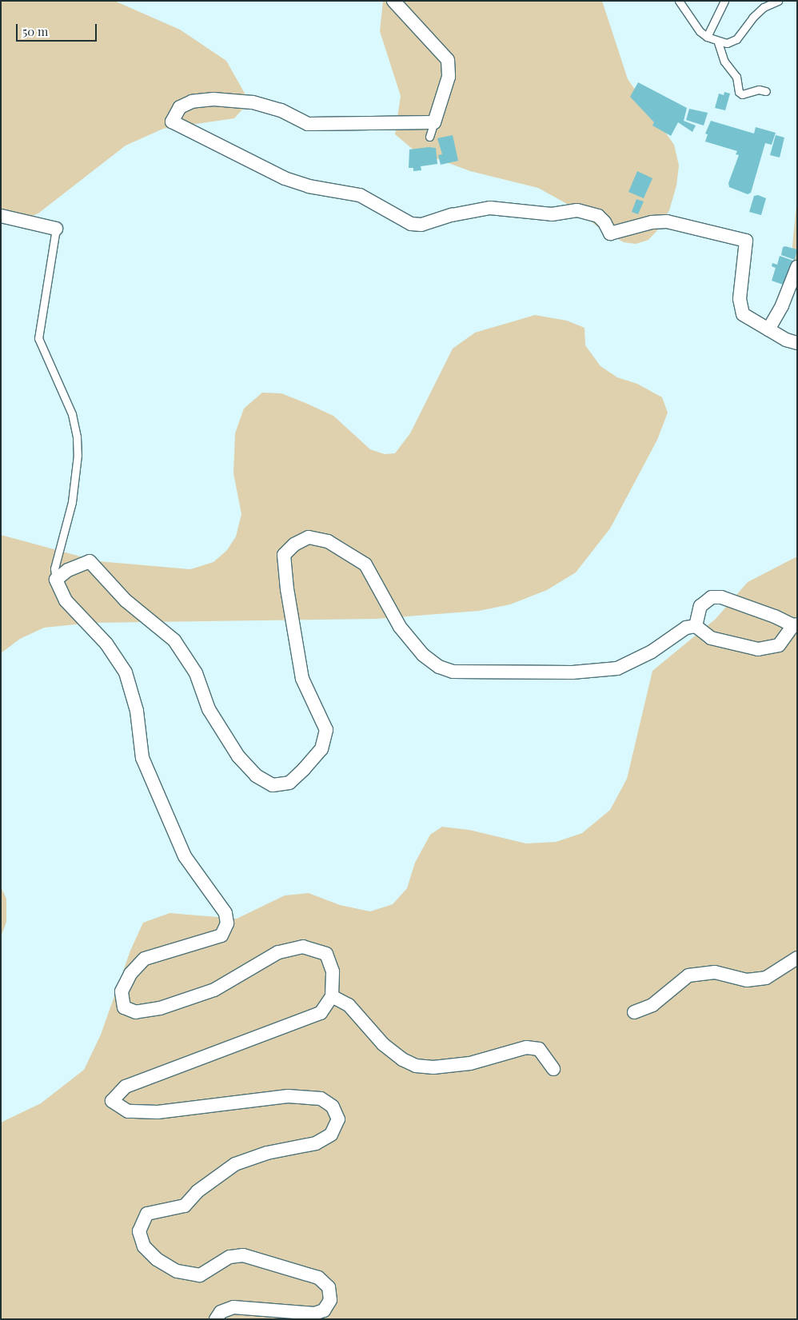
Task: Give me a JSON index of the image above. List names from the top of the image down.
{
  "scale_bar": "50 m"
}
